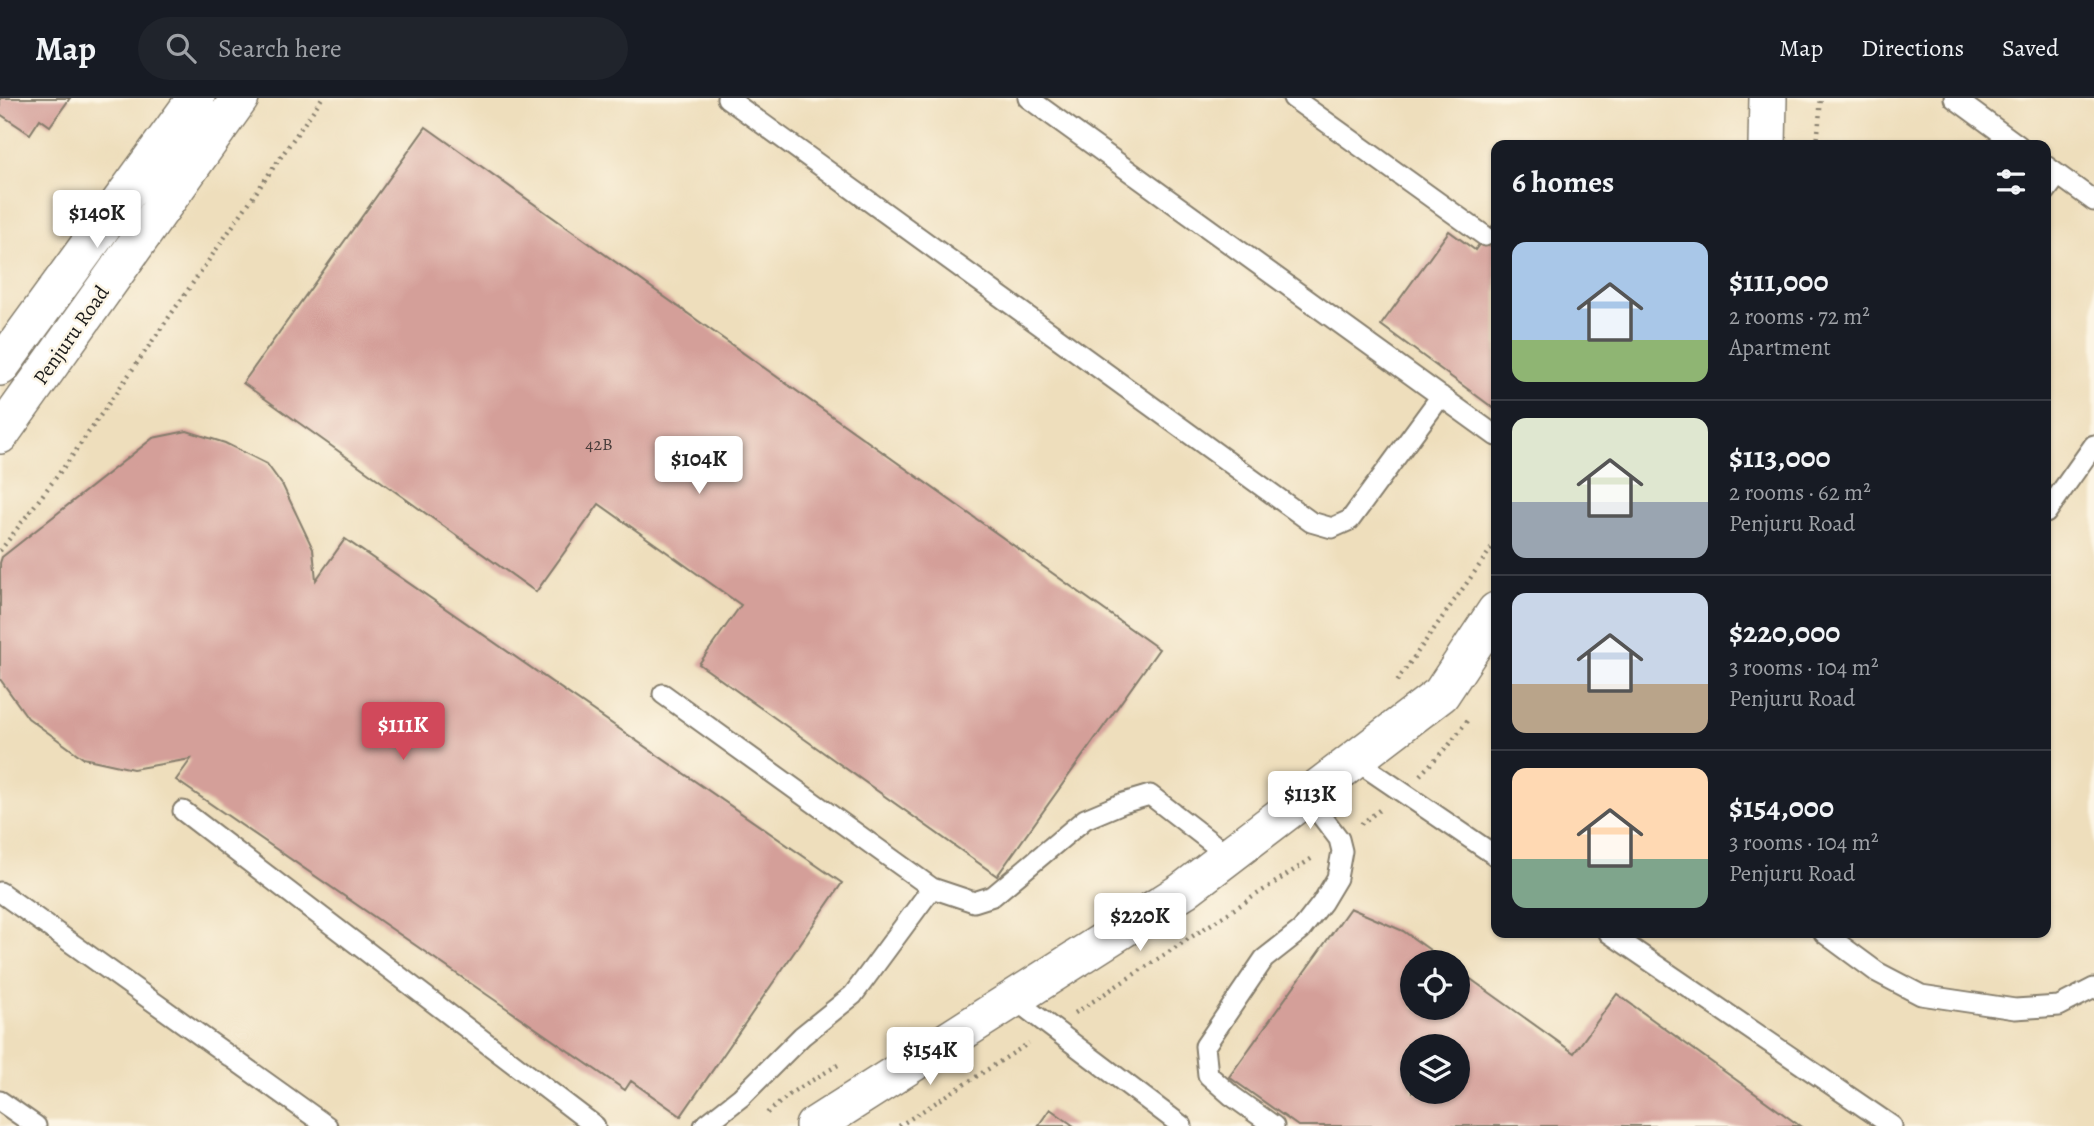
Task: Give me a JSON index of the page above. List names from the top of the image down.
{
  "streets": {
    "street": ["Penjuru Road"]
  },
  "house_numbers": ["42B"],
  "page": {
    "header": "Map",
    "search": "Search here",
    "nav": ["Map", "Directions", "Saved"],
    "heading": "6 homes",
    "price": [
      "$140K",
      "$104K",
      "$111K",
      "$113K",
      "$220K",
      "$154K"
    ],
    "list": [
      {
        "name": "$111,000",
        "note": "2 rooms · 72 m² · Apartment"
      },
      {
        "name": "$113,000",
        "note": "2 rooms · 62 m² · Penjuru Road"
      },
      {
        "name": "$220,000",
        "note": "3 rooms · 104 m² · Penjuru Road"
      },
      {
        "name": "$154,000",
        "note": "3 rooms · 104 m² · Penjuru Road"
      }
    ]
  }
}
